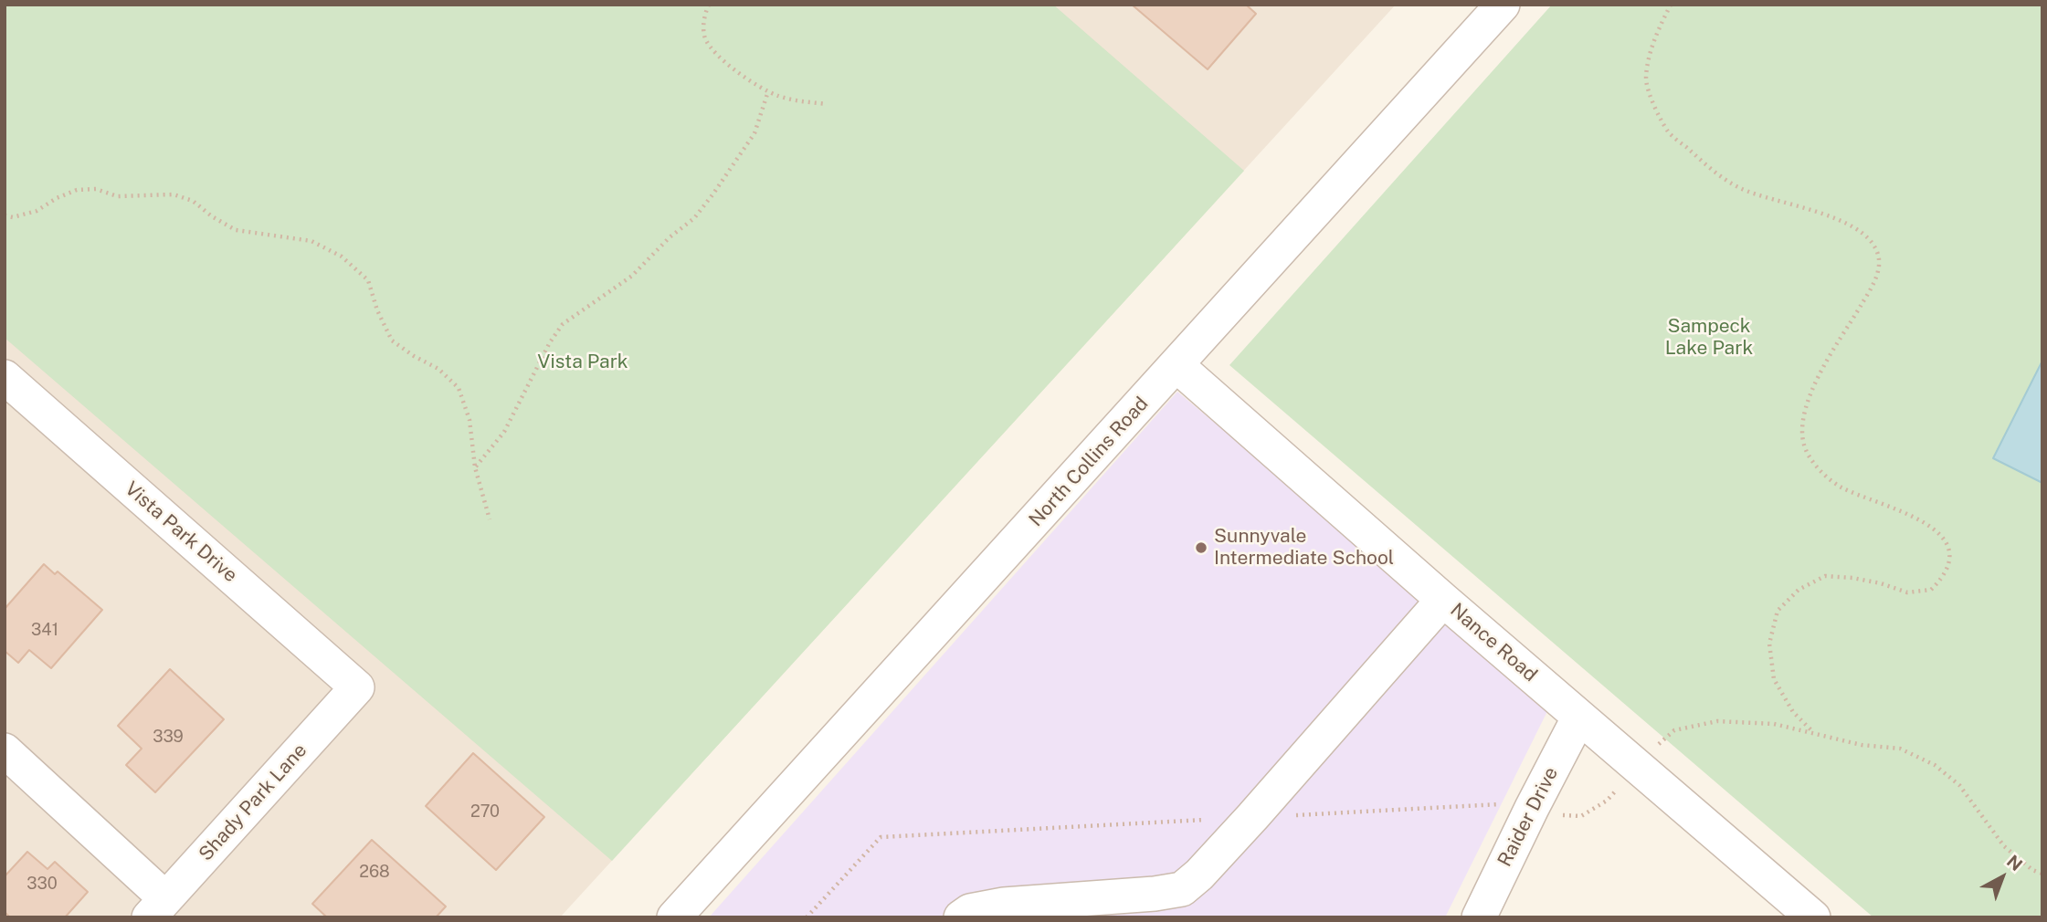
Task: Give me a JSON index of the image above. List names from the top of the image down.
{
  "streets": {
    "street": [
      "North Collins Road",
      "Vista Park Drive",
      "Nance Road",
      "Shady Park Lane",
      "Raider Drive"
    ]
  },
  "crossings": [
    ["North Collins Road", "Nance Road"],
    ["Vista Park Drive", "Shady Park Lane"],
    ["Nance Road", "Raider Drive"]
  ],
  "parks": ["Sampeck Lake Park", "Vista Park"],
  "places": ["Sunnyvale Intermediate School"],
  "house_numbers": [
    "341",
    "339",
    "270",
    "268",
    "330"
  ],
  "north": "top right"
}
